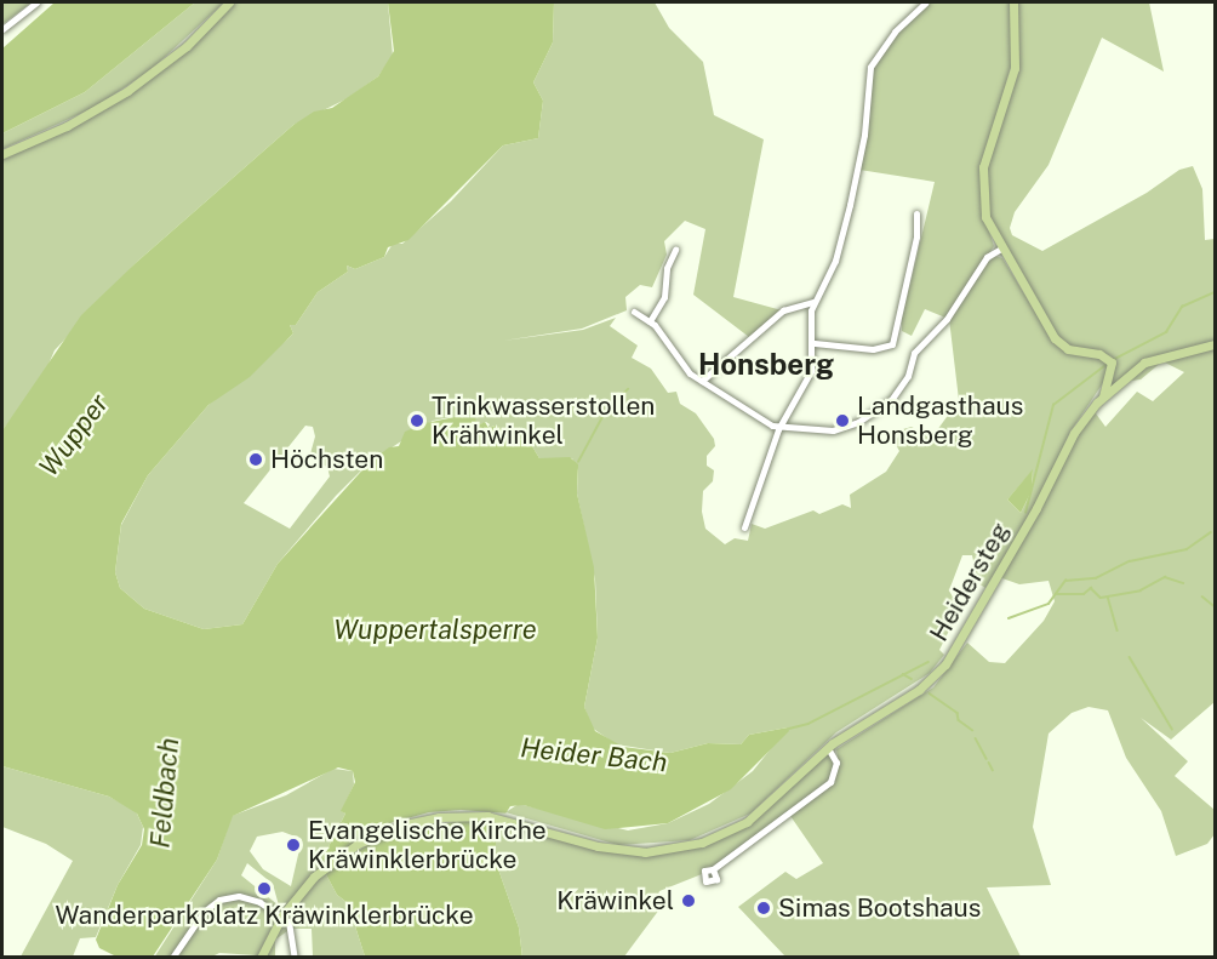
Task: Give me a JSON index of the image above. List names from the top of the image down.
{
  "streets": {
    "main road": ["Heidersteg"]
  },
  "districts": ["Honsberg"],
  "water": [
    "Wupper",
    "Wuppertalsperre",
    "Heider Bach",
    "Feldbach"
  ],
  "places": [
    "Trinkwasserstollen Krähwinkel",
    "Landgasthaus Honsberg",
    "Höchsten",
    "Evangelische Kirche Kräwinklerbrücke",
    "Wanderparkplatz Kräwinklerbrücke",
    "Kräwinkel",
    "Simas Bootshaus"
  ]
}
